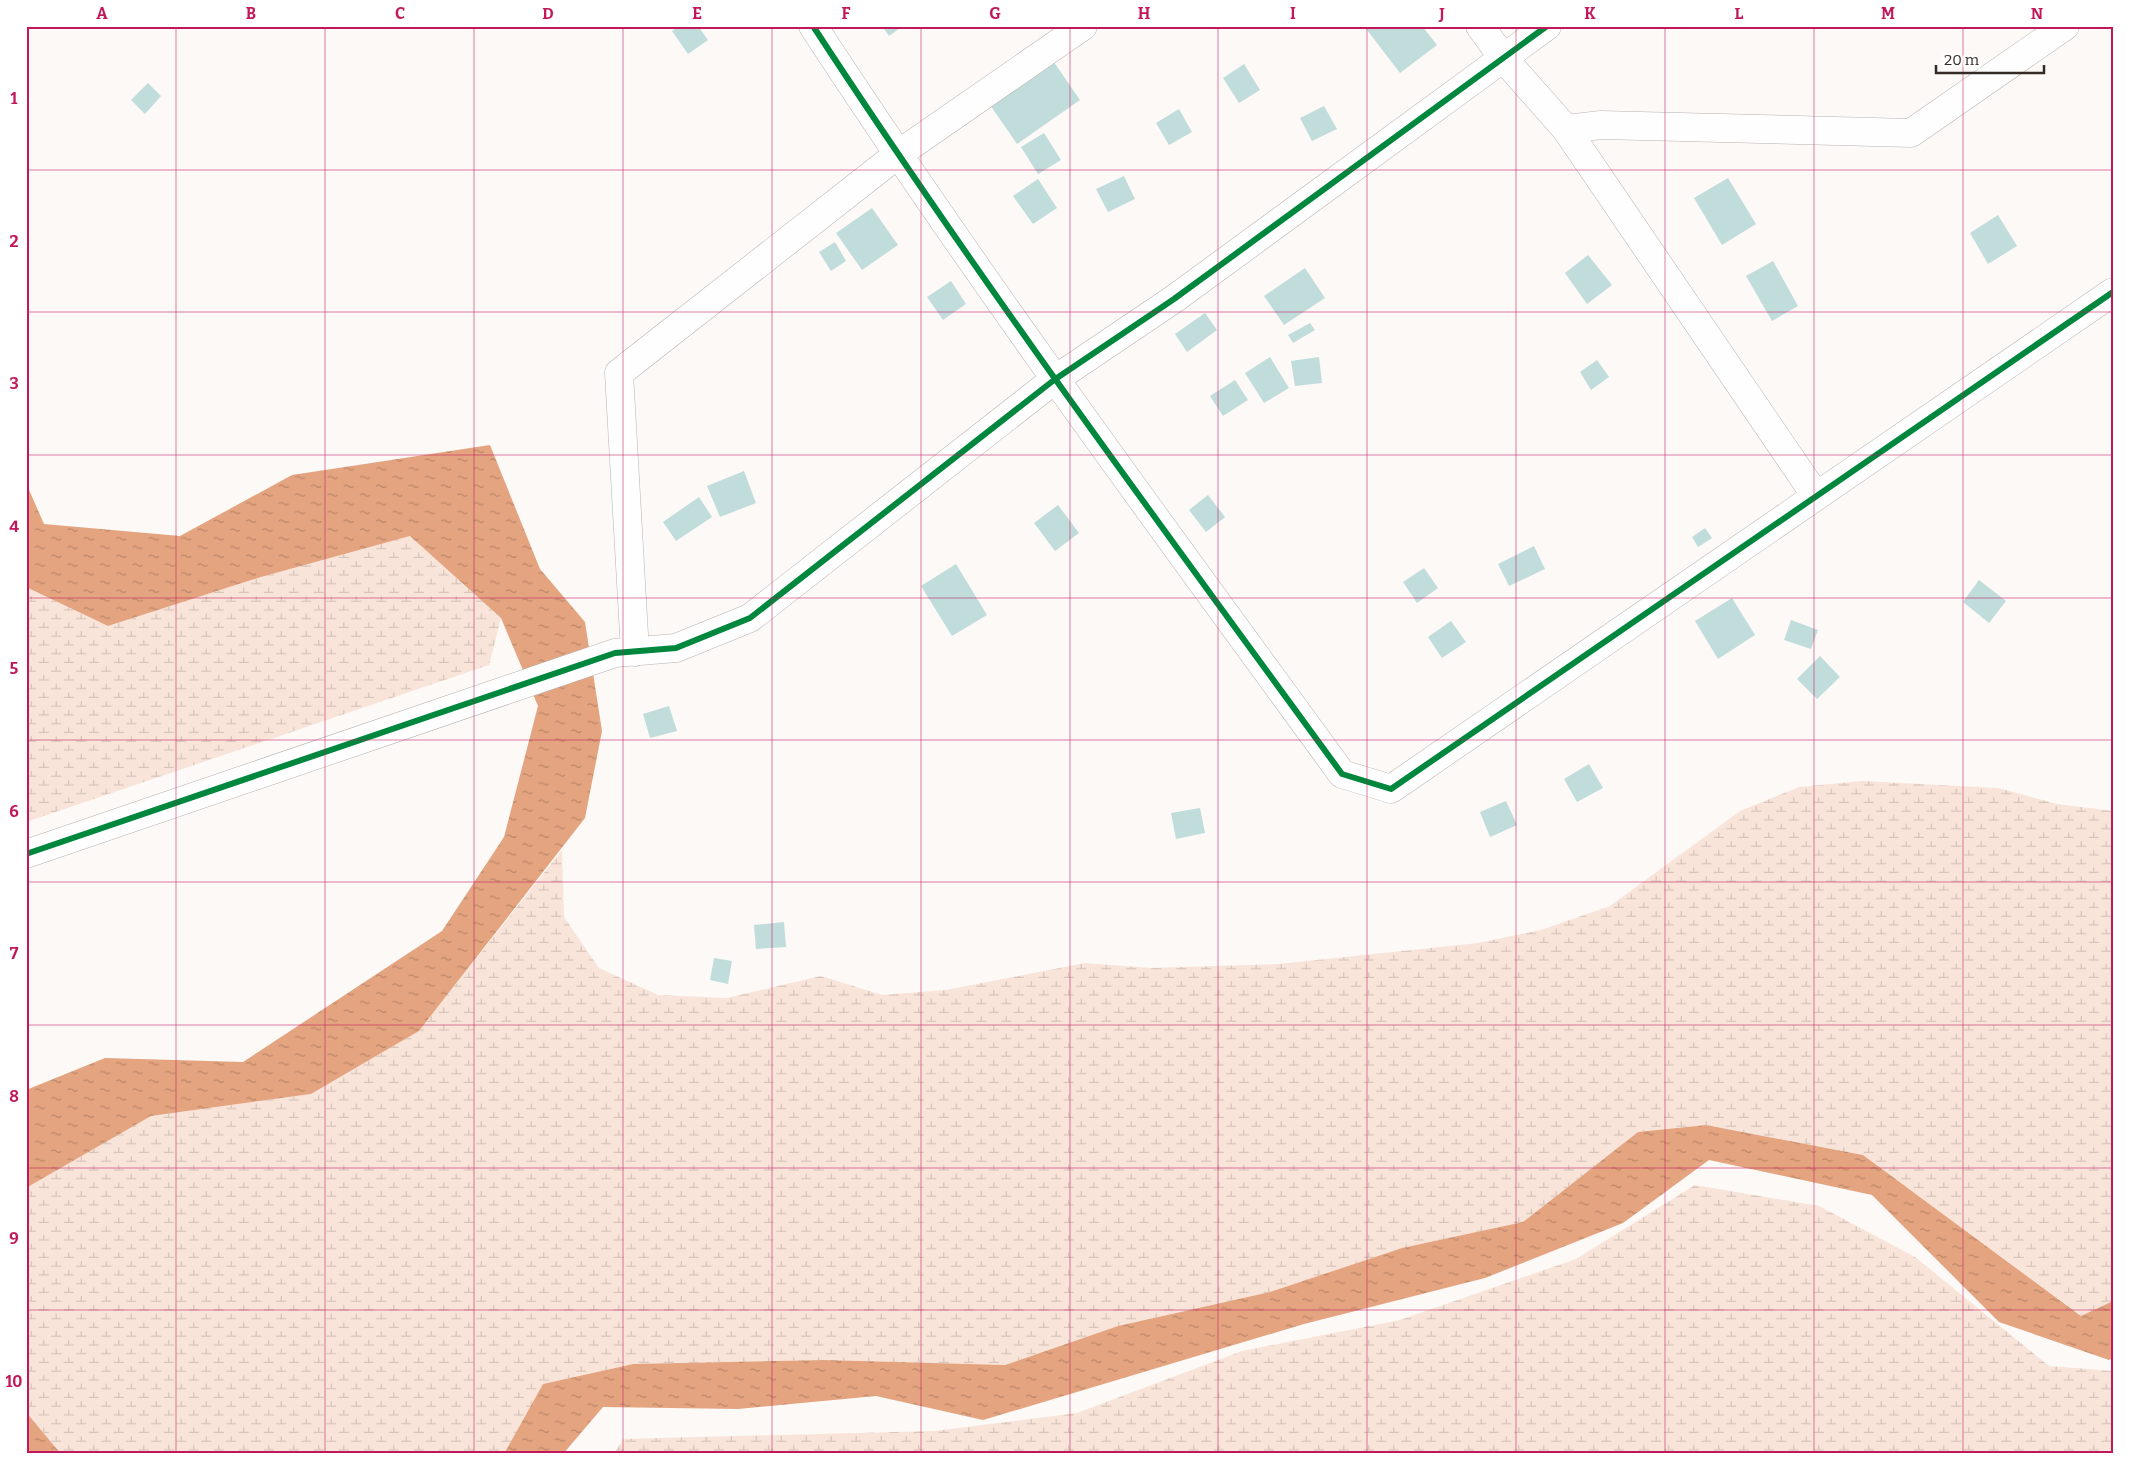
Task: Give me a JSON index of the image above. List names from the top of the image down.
{
  "scale_bar": "20 m",
  "grid": {
    "columns": [
      "A",
      "B",
      "C",
      "D",
      "E",
      "F",
      "G",
      "H",
      "I",
      "J",
      "K",
      "L",
      "M",
      "N"
    ],
    "rows": [
      "1",
      "2",
      "3",
      "4",
      "5",
      "6",
      "7",
      "8",
      "9",
      "10"
    ]
  }
}
